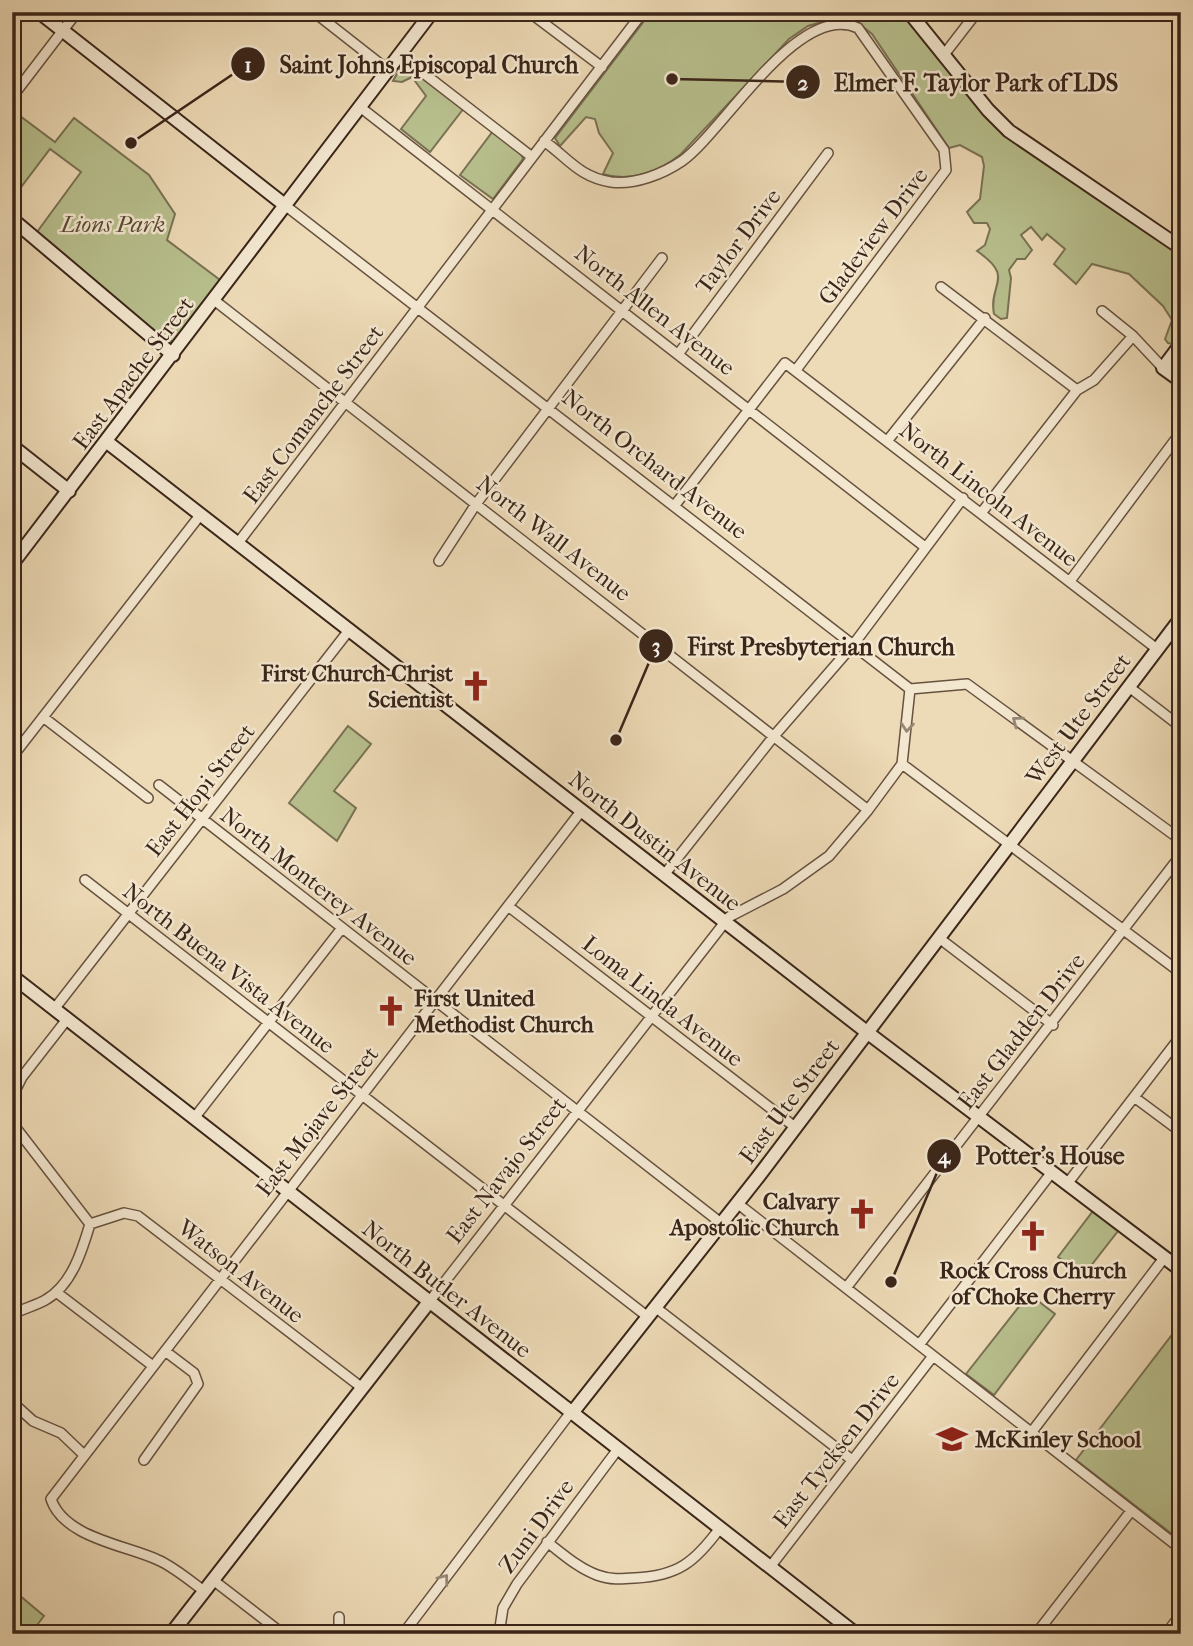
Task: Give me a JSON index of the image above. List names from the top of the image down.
{
  "streets": {
    "street": [
      "Gladeview Drive",
      "Taylor Drive",
      "North Allen Avenue",
      "East Apache Street",
      "East Comanche Street",
      "North Orchard Avenue",
      "North Lincoln Avenue",
      "North Wall Avenue",
      "West Ute Street",
      "East Hopi Street",
      "North Dustin Avenue",
      "North Monterey Avenue",
      "North Buena Vista Avenue",
      "Loma Linda Avenue",
      "East Gladden Drive",
      "East Ute Street",
      "East Mojave Street",
      "East Navajo Street",
      "Watson Avenue",
      "North Butler Avenue",
      "East Tycksen Drive",
      "Zuni Drive"
    ]
  },
  "crossings": [
    ["Gladeview Drive", "East Comanche Street"],
    ["Gladeview Drive", "North Lincoln Avenue"],
    ["Taylor Drive", "North Allen Avenue"],
    ["North Allen Avenue", "East Apache Street"],
    ["North Allen Avenue", "East Comanche Street"],
    ["East Apache Street", "North Orchard Avenue"],
    ["East Apache Street", "North Wall Avenue"],
    ["East Apache Street", "North Dustin Avenue"],
    ["East Comanche Street", "North Orchard Avenue"],
    ["East Comanche Street", "North Wall Avenue"],
    ["East Comanche Street", "North Dustin Avenue"],
    ["North Lincoln Avenue", "West Ute Street"],
    ["North Wall Avenue", "East Navajo Street"],
    ["West Ute Street", "East Ute Street"],
    ["East Hopi Street", "North Dustin Avenue"],
    ["East Hopi Street", "North Monterey Avenue"],
    ["East Hopi Street", "North Buena Vista Avenue"],
    ["East Hopi Street", "North Butler Avenue"],
    ["North Dustin Avenue", "East Gladden Drive"],
    ["North Dustin Avenue", "East Ute Street"],
    ["North Dustin Avenue", "East Mojave Street"],
    ["North Dustin Avenue", "East Navajo Street"],
    ["North Monterey Avenue", "East Ute Street"],
    ["North Monterey Avenue", "East Mojave Street"],
    ["North Monterey Avenue", "East Navajo Street"],
    ["North Buena Vista Avenue", "East Ute Street"],
    ["North Buena Vista Avenue", "East Mojave Street"],
    ["North Buena Vista Avenue", "East Navajo Street"],
    ["North Buena Vista Avenue", "East Tycksen Drive"],
    ["Loma Linda Avenue", "East Ute Street"],
    ["Loma Linda Avenue", "East Mojave Street"],
    ["Loma Linda Avenue", "East Navajo Street"],
    ["East Ute Street", "North Butler Avenue"],
    ["East Mojave Street", "East Navajo Street"],
    ["East Mojave Street", "Watson Avenue"],
    ["East Mojave Street", "North Butler Avenue"],
    ["East Navajo Street", "Watson Avenue"],
    ["East Navajo Street", "North Butler Avenue"],
    ["North Butler Avenue", "East Tycksen Drive"],
    ["North Butler Avenue", "Zuni Drive"]
  ],
  "parks": ["Lions Park"],
  "places": {
    "other": [
      "Elmer F. Taylor Park of LDS",
      "Saint Johns Episcopal Church",
      "First Presbyterian Church",
      "Potter's House"
    ],
    "church": [
      "First Church-Christ Scientist",
      "First United Methodist Church",
      "Calvary Apostolic Church",
      "Rock Cross Church of Choke Cherry"
    ],
    "school or university": ["McKinley School"]
  }
}
